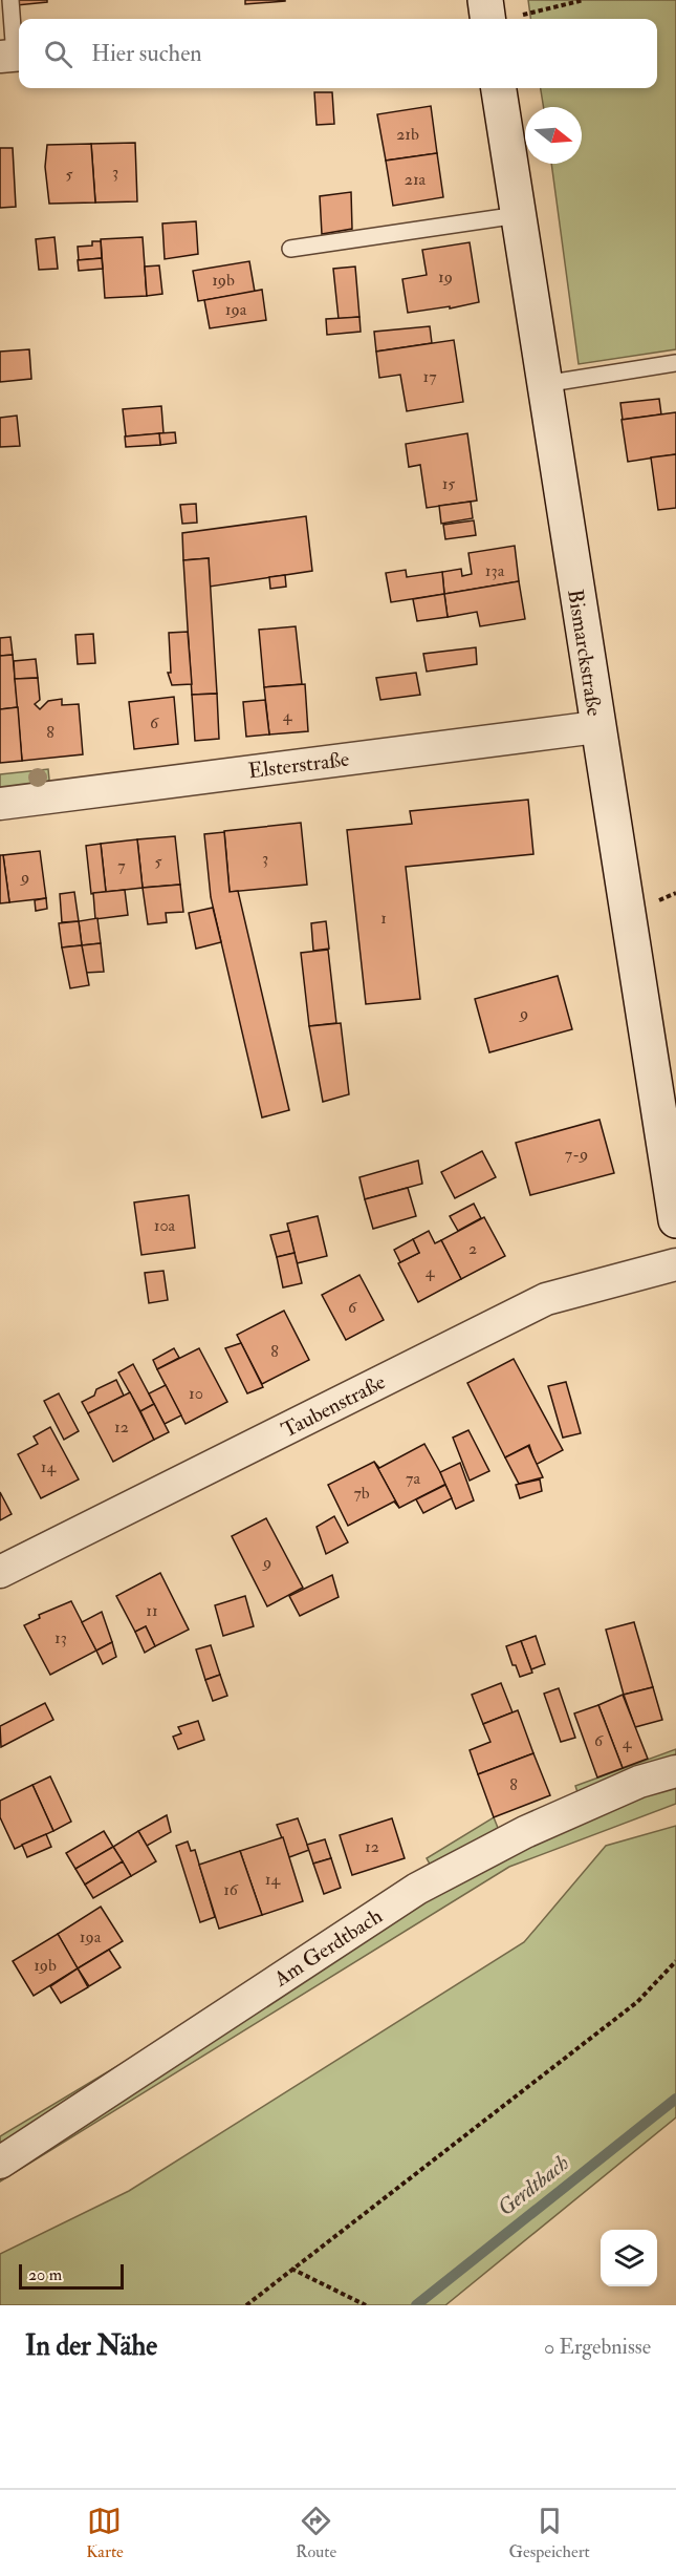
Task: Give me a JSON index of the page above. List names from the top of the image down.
{
  "streets": {
    "main road": ["Bismarckstraße"],
    "street": ["Elsterstraße", "Taubenstraße", "Am Gerdtbach"]
  },
  "crossings": [
    ["Bismarckstraße", "Elsterstraße"]
  ],
  "water": ["Gerdtbach"],
  "house_numbers": [
    "21b",
    "3",
    "5",
    "21a",
    "19",
    "19b",
    "19a",
    "17",
    "15",
    "13a",
    "4",
    "6",
    "8",
    "3",
    "5",
    "7",
    "9",
    "1",
    "9",
    "7-9",
    "10a",
    "2",
    "4",
    "6",
    "8",
    "10",
    "12",
    "14",
    "7a",
    "7b",
    "9",
    "11",
    "13",
    "6",
    "4",
    "8",
    "12",
    "14",
    "16",
    "19a",
    "19b"
  ],
  "scale_bar": "20 m",
  "north": "right",
  "page": {
    "search": "Hier suchen",
    "scale": "20 m",
    "heading": ["In der Nähe", "0 Ergebnisse"],
    "nav": ["Karte", "Route", "Gespeichert"]
  }
}
